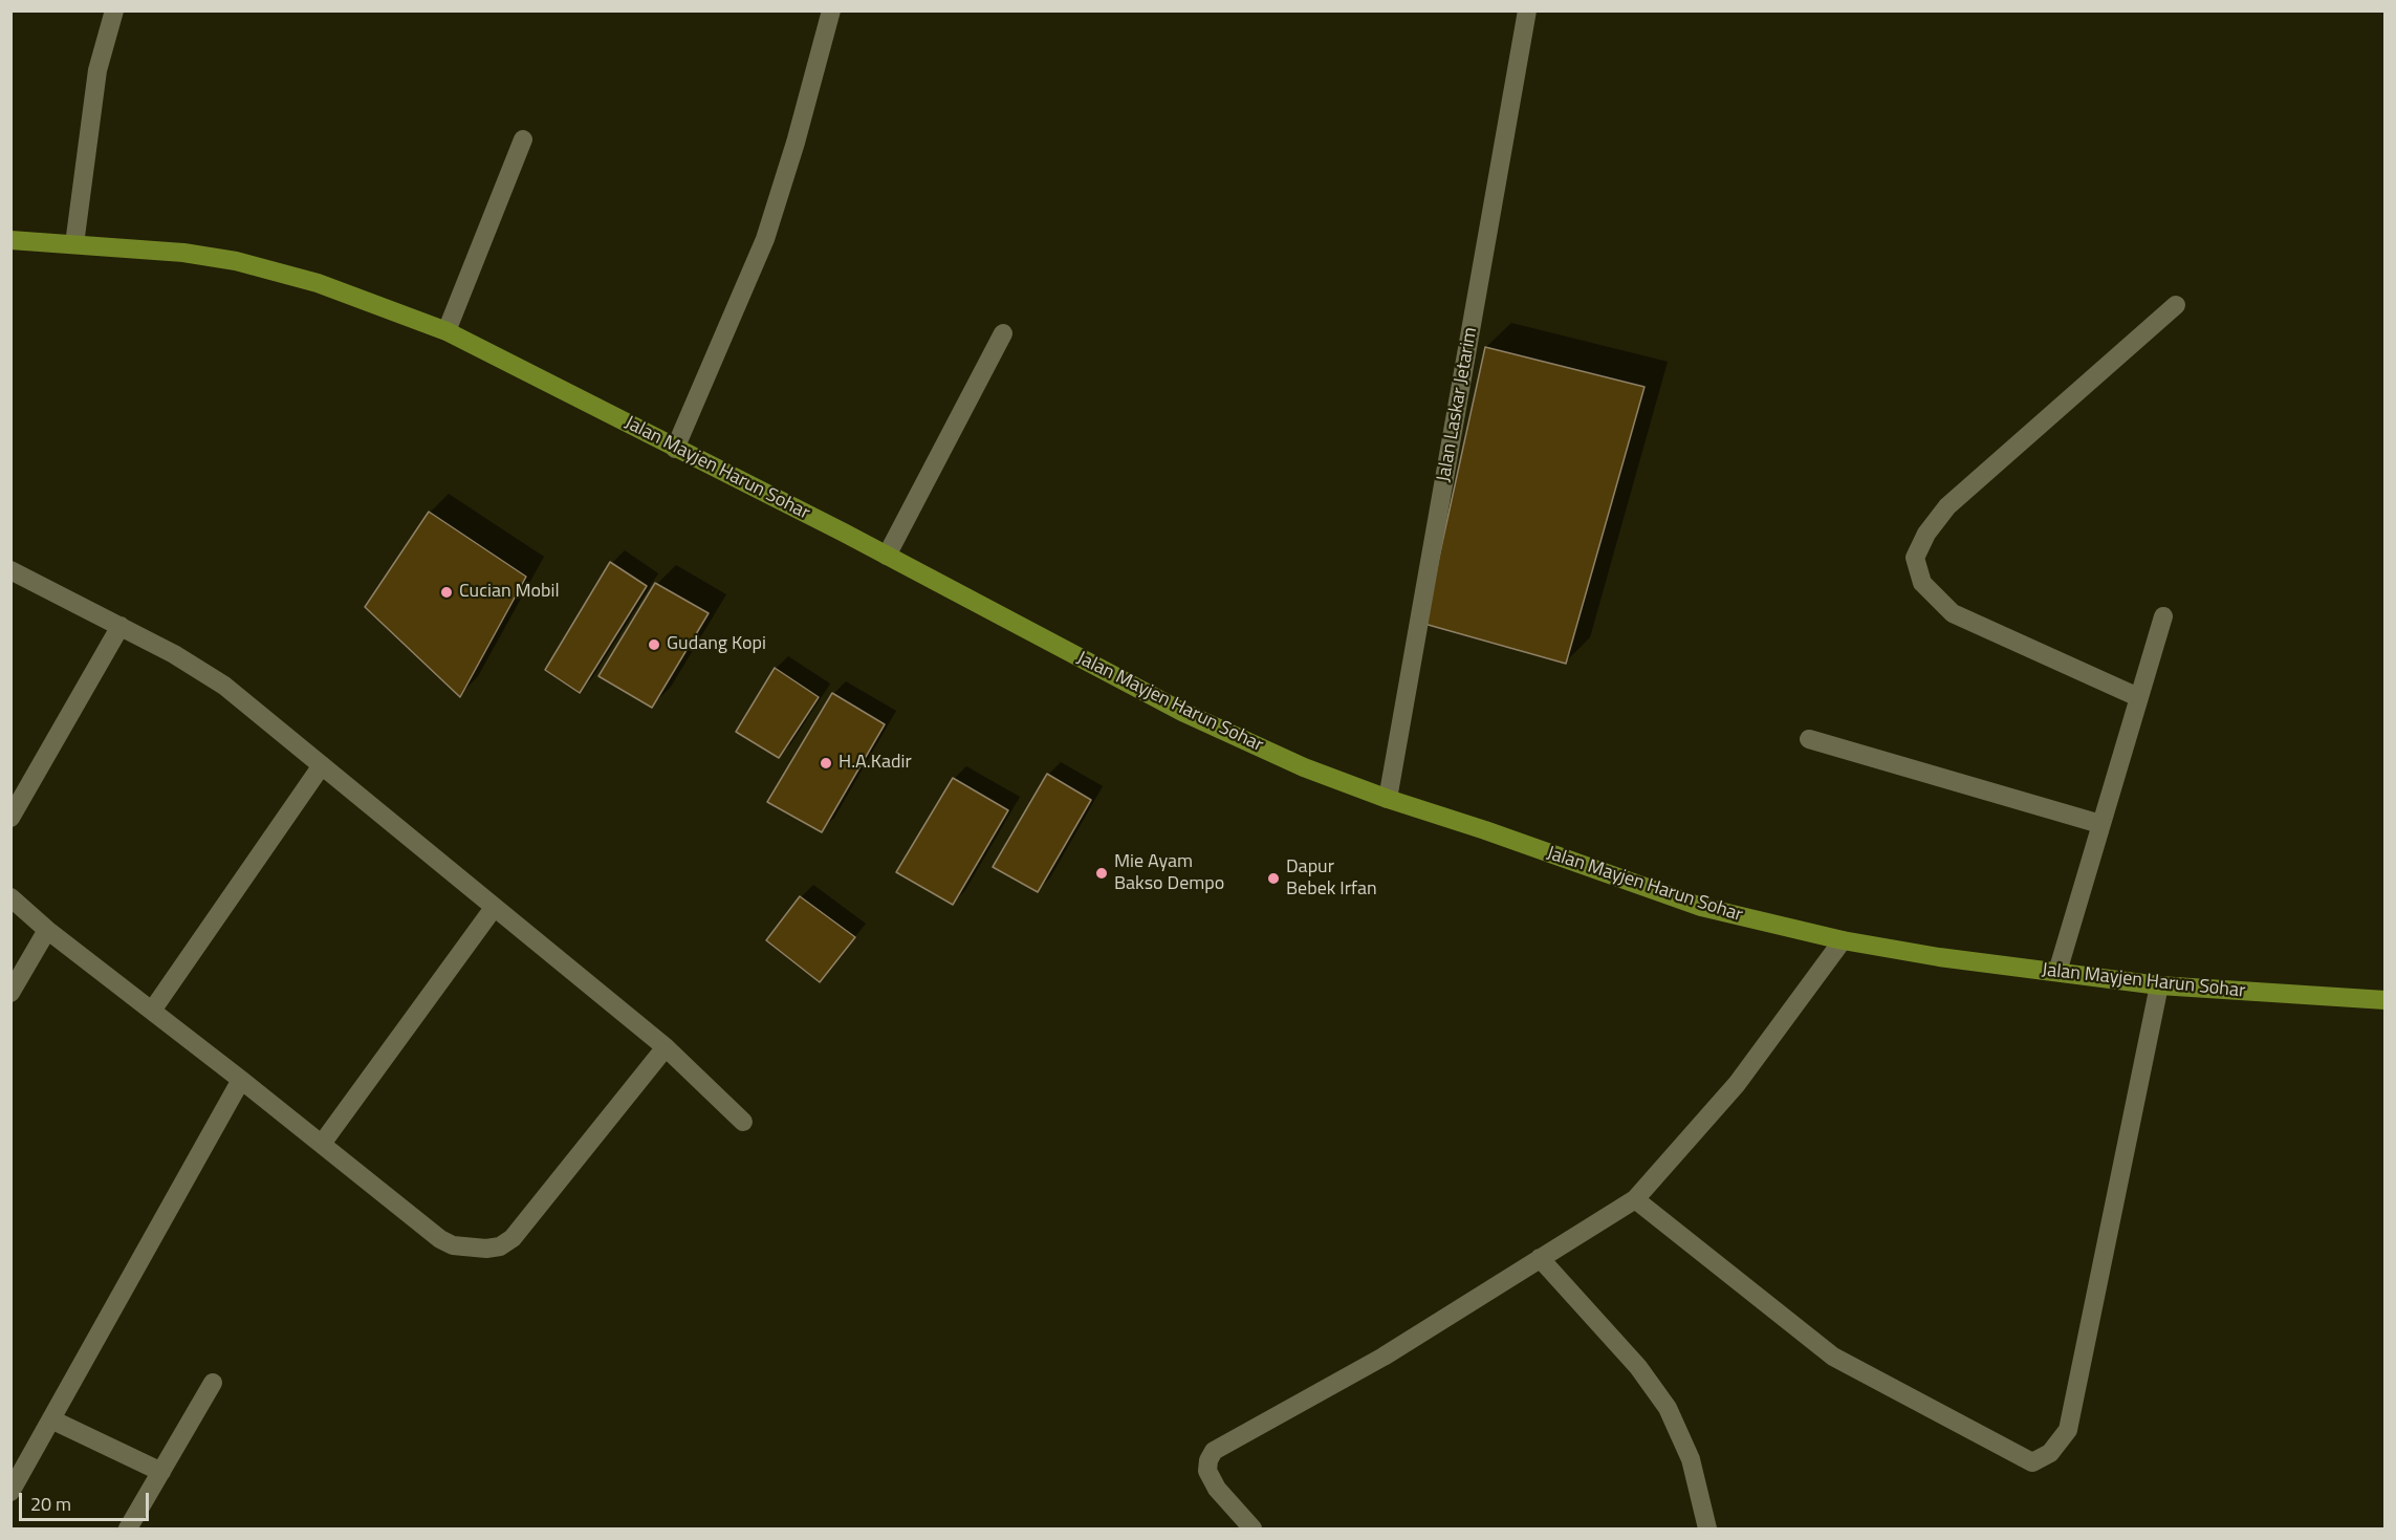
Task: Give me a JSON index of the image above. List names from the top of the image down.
{
  "streets": {
    "main road": ["Jalan Mayjen Harun Sohar"],
    "street": ["Jalan Laskar Jetarim"]
  },
  "crossings": [
    ["Jalan Laskar Jetarim", "Jalan Mayjen Harun Sohar"]
  ],
  "places": [
    "Cucian Mobil",
    "Gudang Kopi",
    "H.A.Kadir",
    "Mie Ayam Bakso Dempo",
    "Dapur Bebek Irfan"
  ],
  "scale_bar": "20 m"
}
